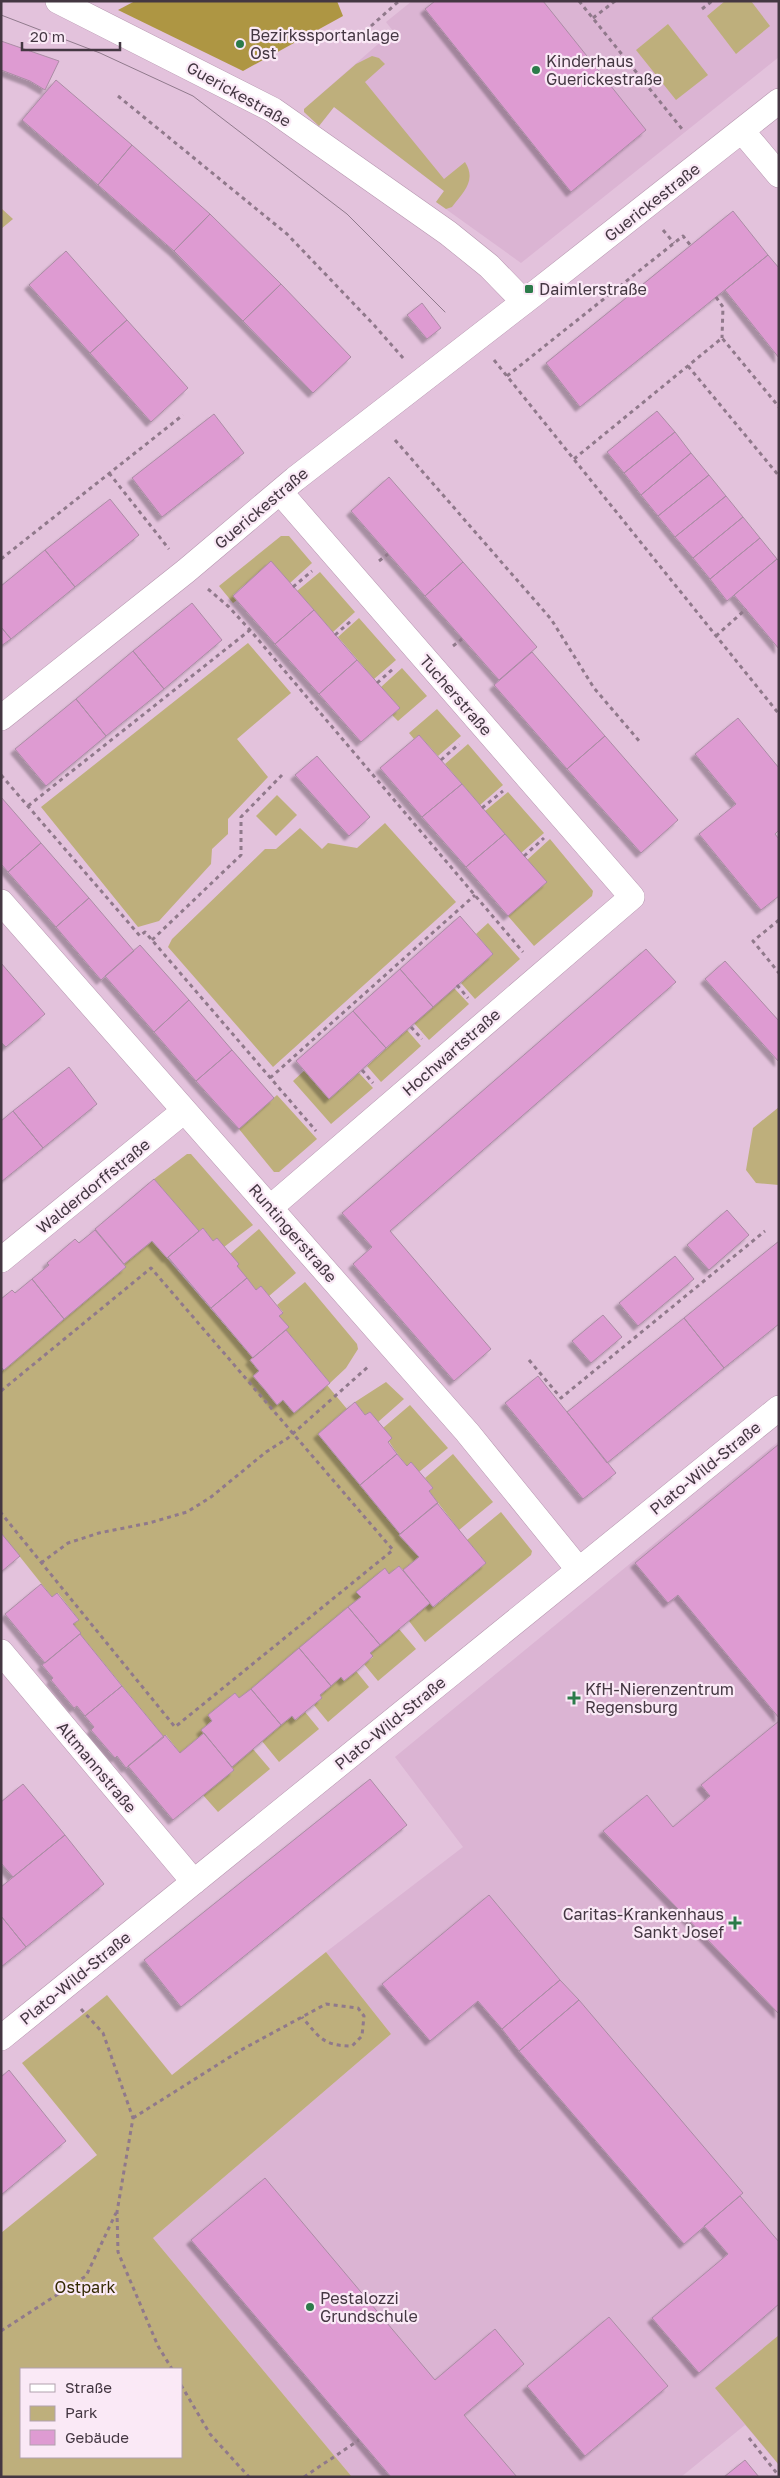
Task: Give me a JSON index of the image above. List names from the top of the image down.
{
  "streets": {
    "street": [
      "Guerickestraße",
      "Tucherstraße",
      "Hochwartstraße",
      "Walderdorffstraße",
      "Runtingerstraße",
      "Plato-Wild-Straße",
      "Altmannstraße"
    ]
  },
  "crossings": [
    ["Guerickestraße", "Tucherstraße"],
    ["Tucherstraße", "Hochwartstraße"],
    ["Hochwartstraße", "Runtingerstraße"],
    ["Walderdorffstraße", "Runtingerstraße"],
    ["Runtingerstraße", "Plato-Wild-Straße"],
    ["Plato-Wild-Straße", "Altmannstraße"]
  ],
  "parks": ["Ostpark"],
  "places": {
    "other": ["Bezirkssportanlage Ost", "Kinderhaus Guerickestraße", "Pestalozzi Grundschule"],
    "transit": ["Daimlerstraße"],
    "health": ["KfH-Nierenzentrum Regensburg", "Caritas-Krankenhaus Sankt Josef"]
  },
  "legend": ["Straße", "Park", "Gebäude"],
  "scale_bar": "20 m"
}
